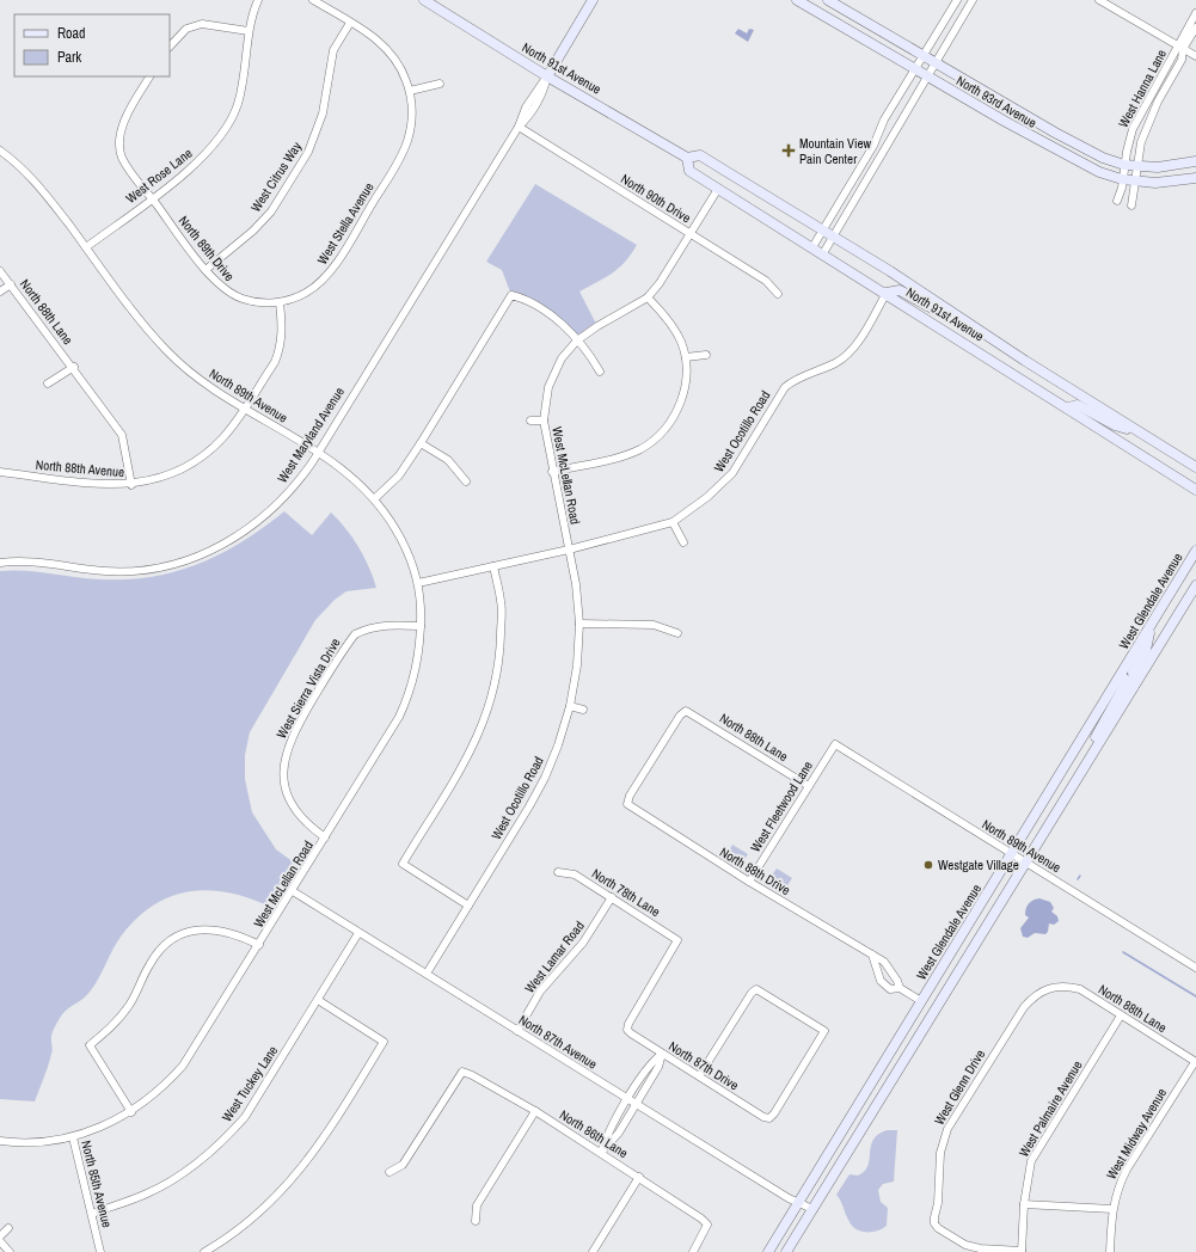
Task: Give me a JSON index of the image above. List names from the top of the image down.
{
  "streets": {
    "main road": [
      "North 91st Avenue",
      "North 93rd Avenue",
      "West Maryland Avenue",
      "West Glendale Avenue"
    ],
    "street": [
      "West Hanna Lane",
      "West Rose Lane",
      "West Citrus Way",
      "North 90th Drive",
      "West Stella Avenue",
      "North 89th Drive",
      "North 88th Lane",
      "North 89th Avenue",
      "West Ocotillo Road",
      "North 88th Avenue",
      "West McLellan Road",
      "West Sierra Vista Drive",
      "West Fleetwood Lane",
      "North 88th Drive",
      "North 78th Lane",
      "West Lamar Road",
      "North 87th Avenue",
      "North 87th Drive",
      "West Tuckey Lane",
      "West Glenn Drive",
      "West Palmaire Avenue",
      "North 86th Lane",
      "West Midway Avenue",
      "North 85th Avenue"
    ]
  },
  "crossings": [
    ["North 91st Avenue", "West Ocotillo Road"],
    ["North 91st Avenue", "West Maryland Avenue"],
    ["North 91st Avenue", "West McLellan Road"],
    ["West Hanna Lane", "North 93rd Avenue"],
    ["West Rose Lane", "North 89th Drive"],
    ["West Rose Lane", "North 89th Avenue"],
    ["West Citrus Way", "North 89th Drive"],
    ["North 90th Drive", "West Maryland Avenue"],
    ["North 90th Drive", "West McLellan Road"],
    ["West Stella Avenue", "North 89th Drive"],
    ["North 88th Lane", "North 88th Avenue"],
    ["North 88th Lane", "West Fleetwood Lane"],
    ["North 88th Lane", "North 88th Drive"],
    ["North 88th Lane", "West Glenn Drive"],
    ["North 88th Lane", "West Palmaire Avenue"],
    ["North 88th Lane", "West Midway Avenue"],
    ["North 89th Avenue", "West Maryland Avenue"],
    ["North 89th Avenue", "North 88th Avenue"],
    ["North 89th Avenue", "West McLellan Road"],
    ["North 89th Avenue", "West Glendale Avenue"],
    ["North 89th Avenue", "West Fleetwood Lane"],
    ["West Ocotillo Road", "West McLellan Road"],
    ["West Ocotillo Road", "North 87th Avenue"],
    ["West McLellan Road", "West Sierra Vista Drive"],
    ["West McLellan Road", "North 87th Avenue"],
    ["West McLellan Road", "North 85th Avenue"],
    ["West Glendale Avenue", "North 87th Avenue"],
    ["West Fleetwood Lane", "North 88th Drive"],
    ["North 78th Lane", "West Lamar Road"],
    ["North 78th Lane", "North 87th Drive"],
    ["West Lamar Road", "North 87th Avenue"],
    ["North 87th Avenue", "West Tuckey Lane"],
    ["West Tuckey Lane", "North 85th Avenue"],
    ["West Glenn Drive", "West Palmaire Avenue"]
  ],
  "places": {
    "health": ["Mountain View Pain Center"],
    "other": ["Westgate Village"]
  },
  "legend": ["Road", "Park"]
}
